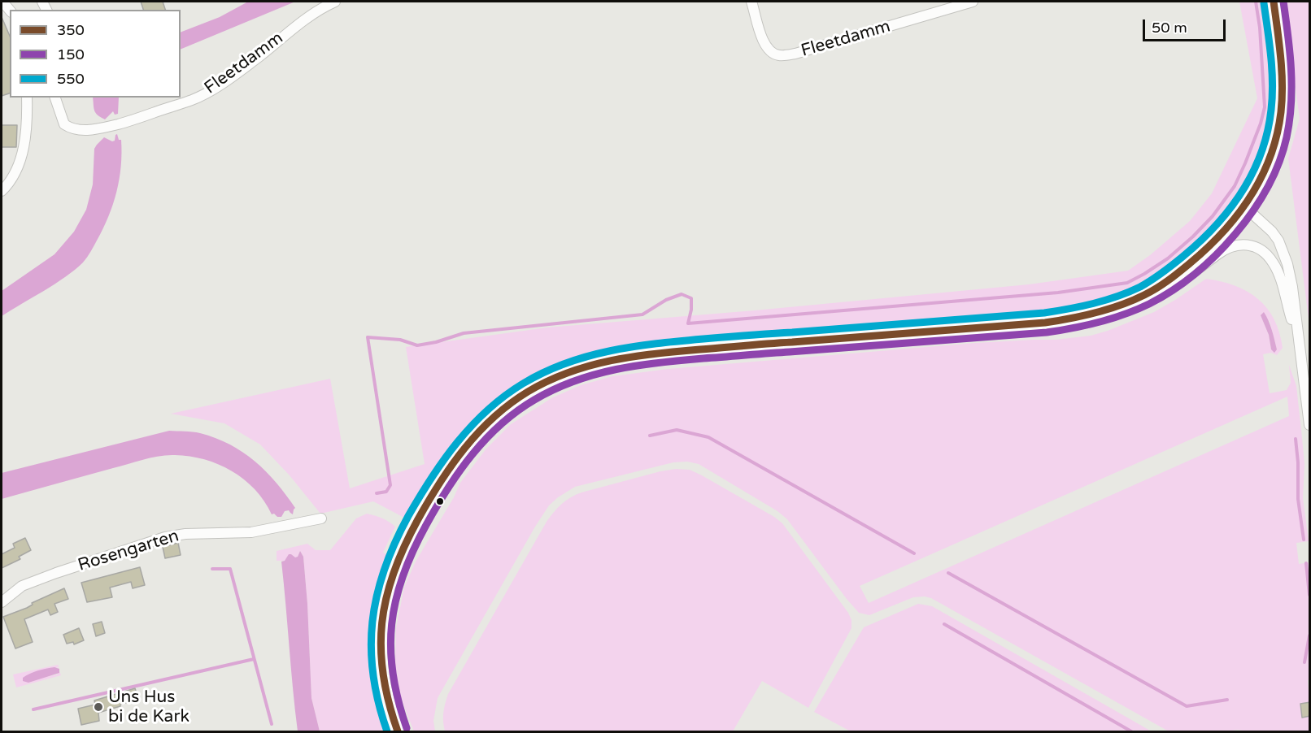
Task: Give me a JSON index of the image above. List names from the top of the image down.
{
  "streets": {
    "street": ["Fleetdamm", "Rosengarten"]
  },
  "places": ["Uns Hus bi de Kark"],
  "lines": ["transit line 350", "transit line 150", "transit line 550"],
  "legend": ["350", "150", "550"],
  "scale_bar": "50 m"
}
